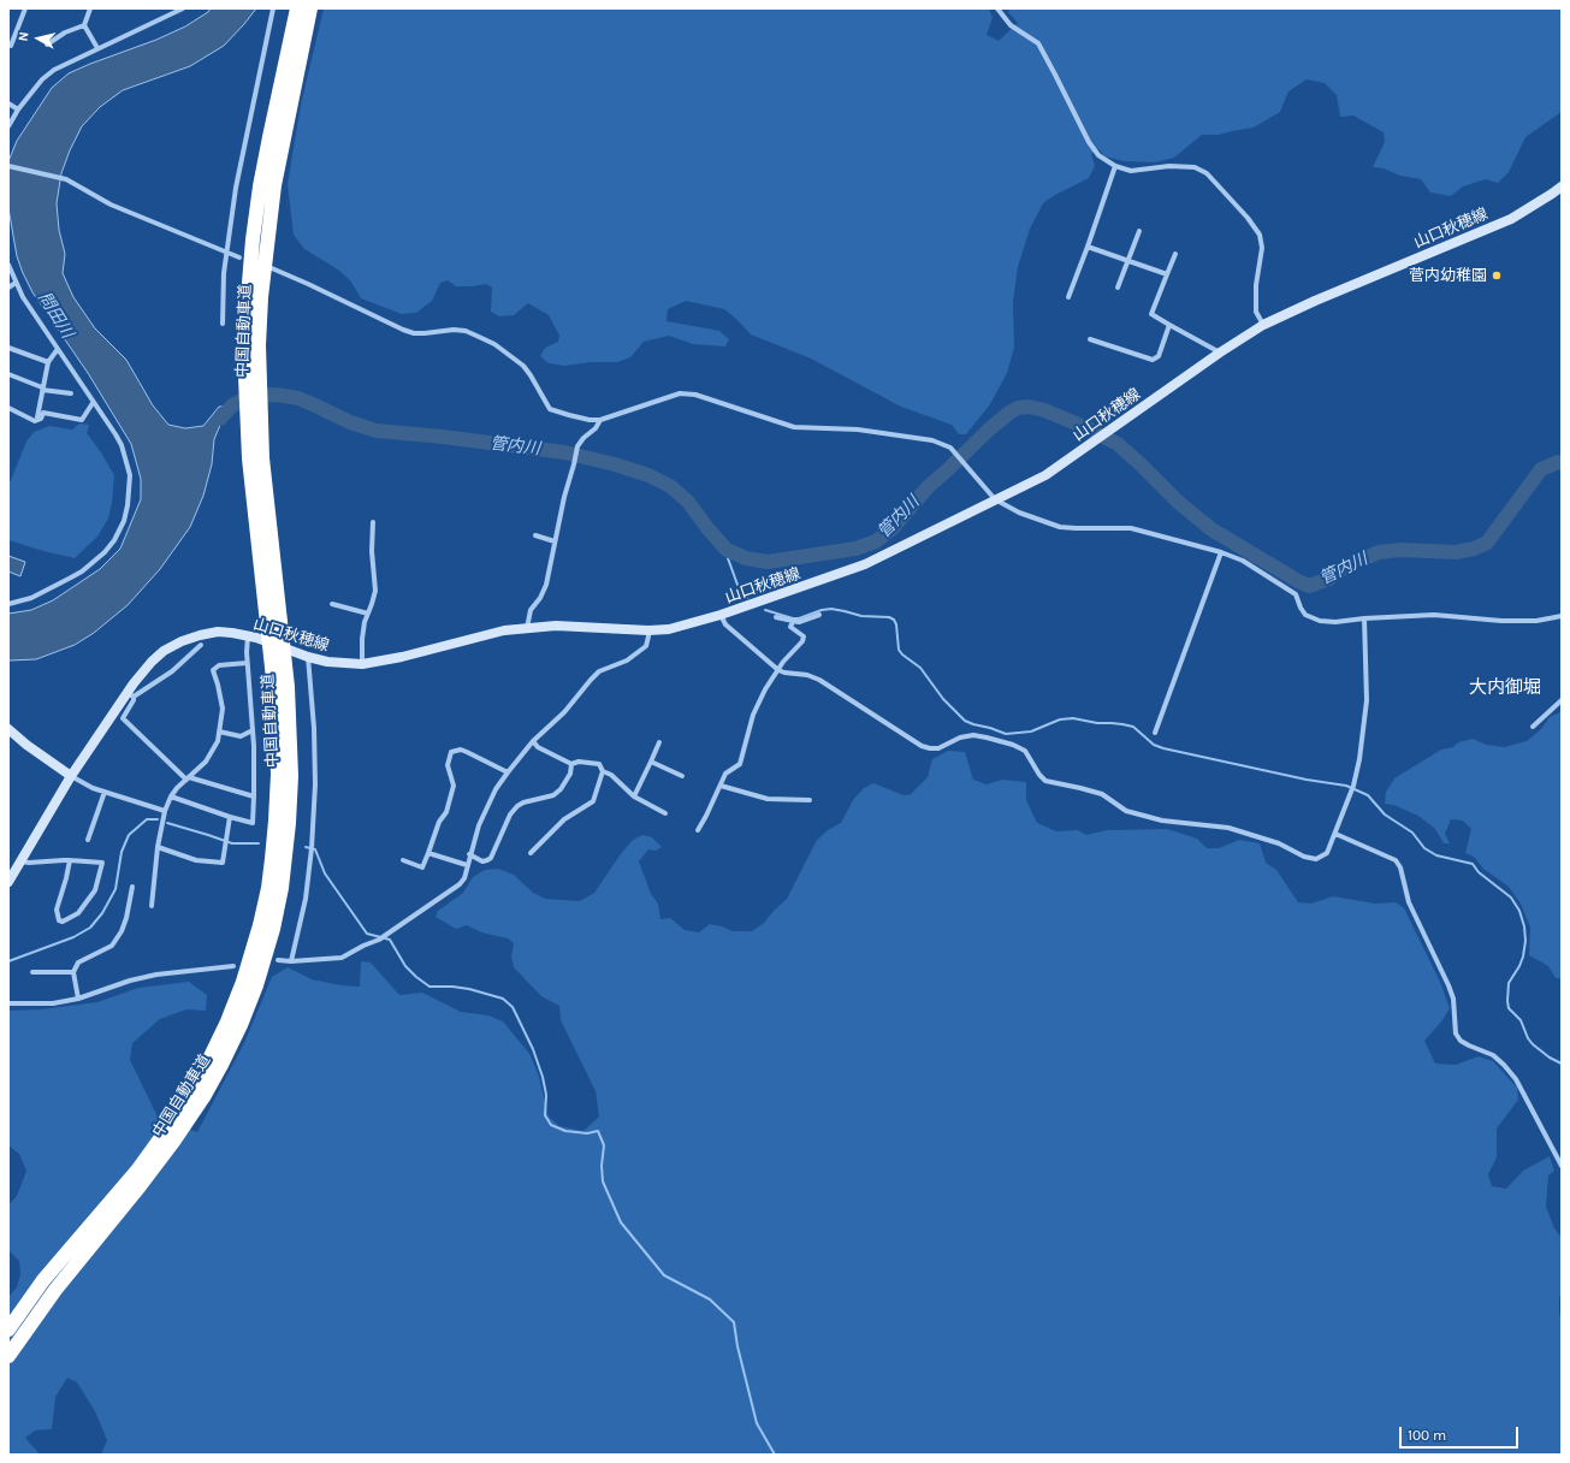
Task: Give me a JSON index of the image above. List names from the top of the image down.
{
  "streets": {
    "highway": ["中国自動車道"],
    "main road": ["山口秋穂線"]
  },
  "districts": ["大内御堀"],
  "water": ["問田川", "管内川"],
  "places": ["菅内幼稚園"],
  "scale_bar": "100 m",
  "north": "left"
}
